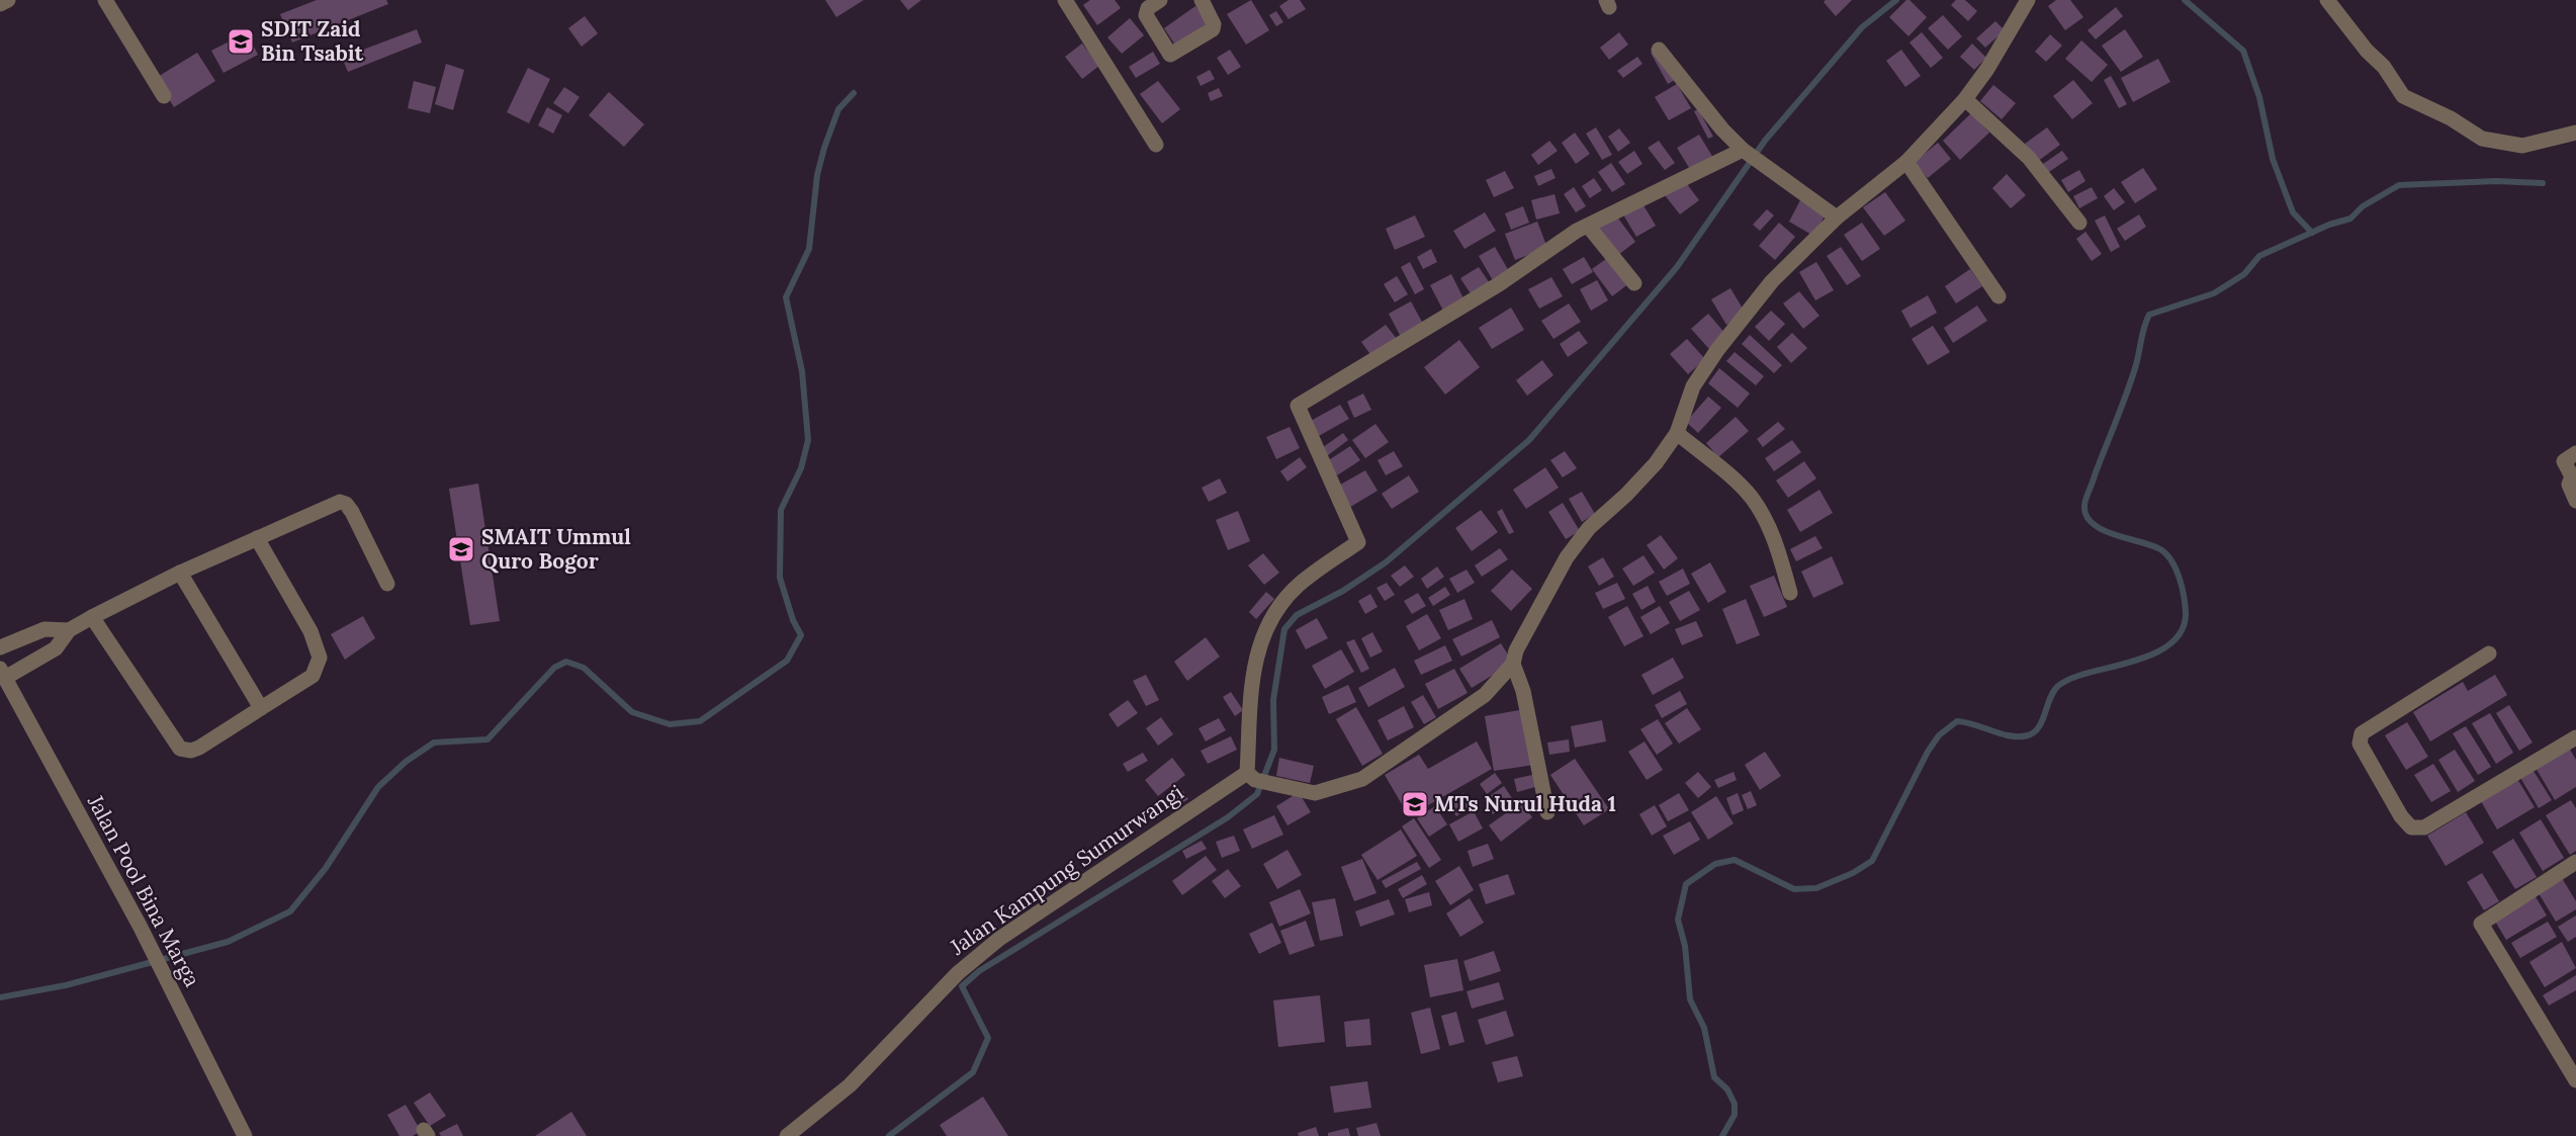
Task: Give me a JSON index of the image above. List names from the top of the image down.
{
  "streets": {
    "street": ["Jalan Kampung Sumurwangi", "Jalan Pool Bina Marga"]
  },
  "places": {
    "school or university": ["SDIT Zaid Bin Tsabit", "SMAIT Ummul Quro Bogor", "MTs Nurul Huda 1"]
  }
}
